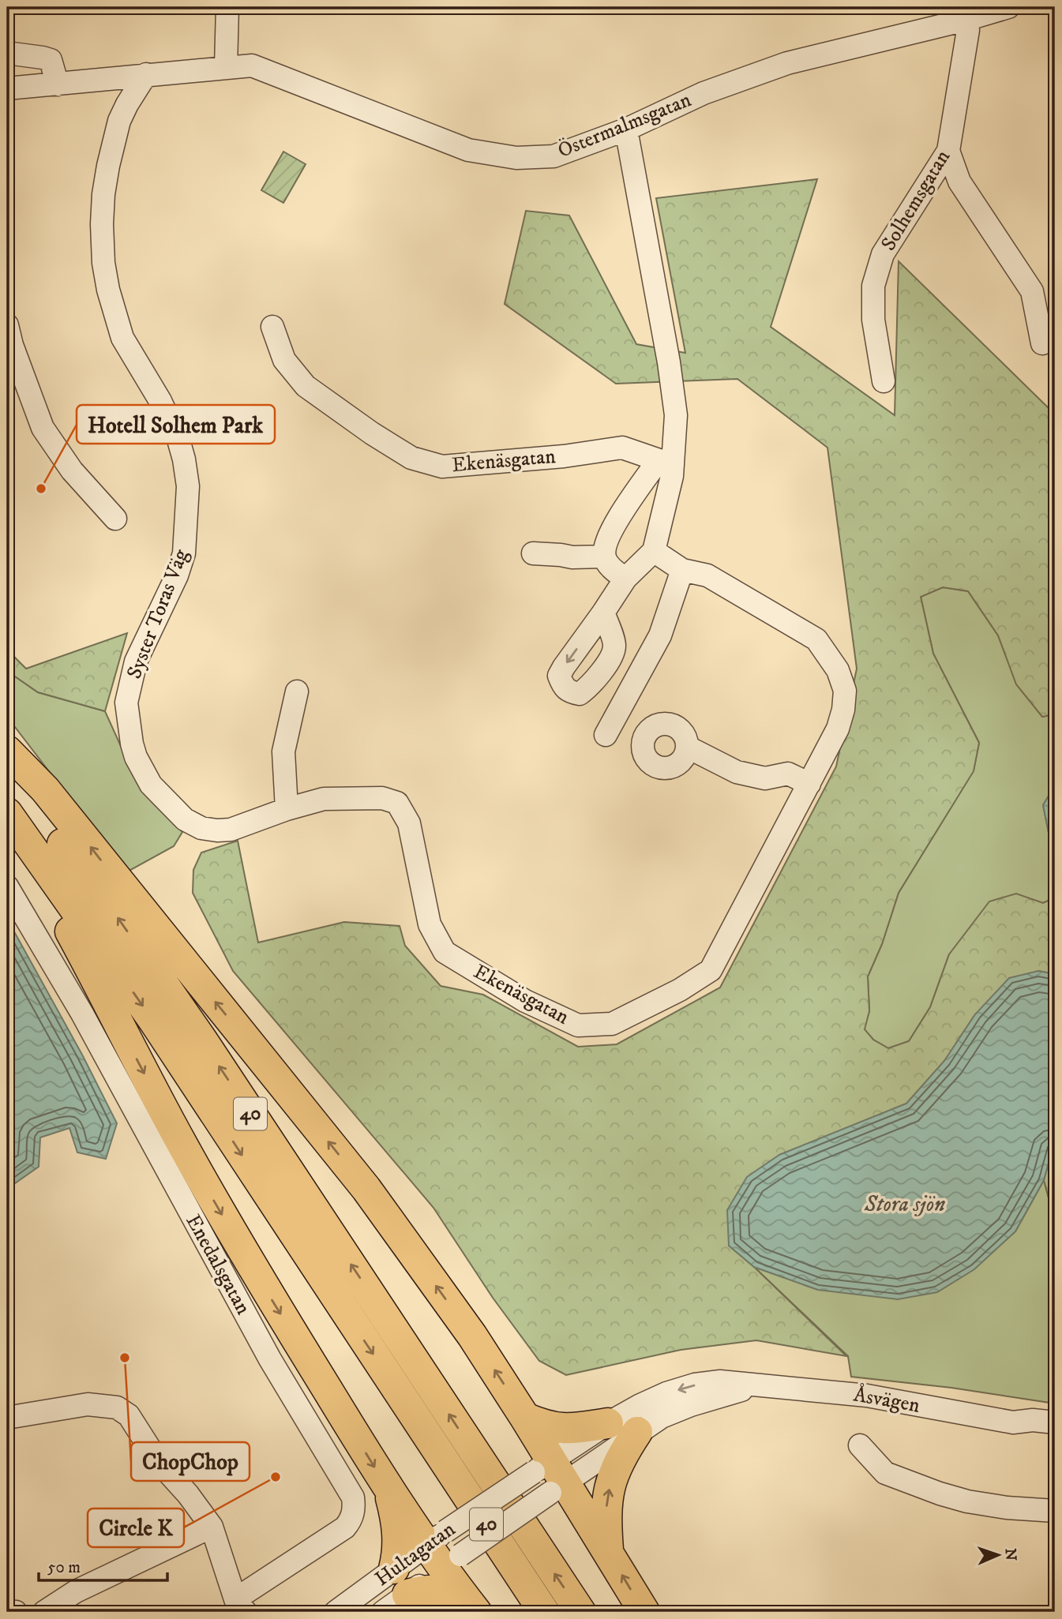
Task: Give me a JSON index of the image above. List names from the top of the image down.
{
  "streets": {
    "highway": ["40"],
    "street": [
      "Östermalmsgatan",
      "Solhemsgatan",
      "Ekenäsgatan",
      "Syster Toras Väg",
      "Enedalsgatan",
      "Åsvägen",
      "Hultagatan"
    ]
  },
  "crossings": [
    ["Östermalmsgatan", "Solhemsgatan"],
    ["Östermalmsgatan", "Syster Toras Väg"],
    ["Ekenäsgatan", "Syster Toras Väg"],
    ["Åsvägen", "Hultagatan"]
  ],
  "water": ["Stora sjön"],
  "places": ["Hotell Solhem Park", "ChopChop", "Circle K"],
  "scale_bar": "50 m",
  "north": "right"
}
